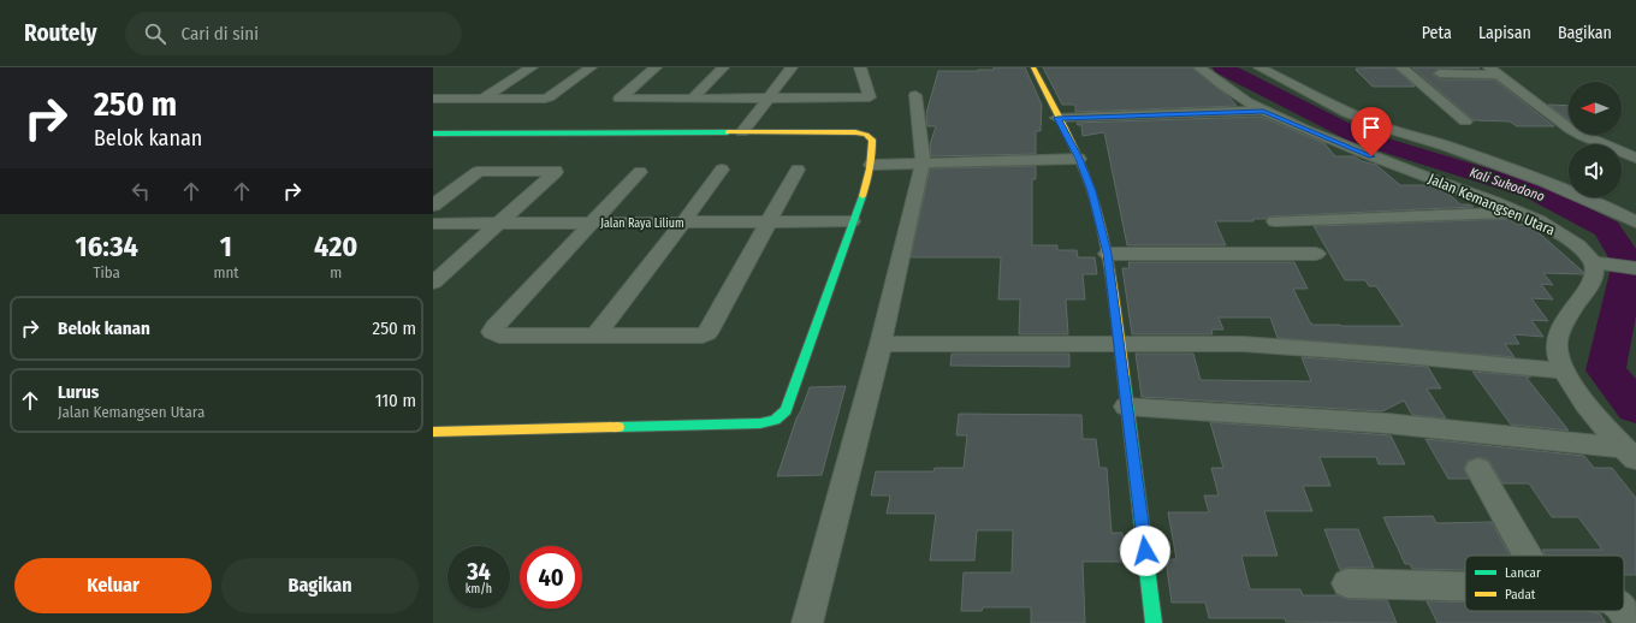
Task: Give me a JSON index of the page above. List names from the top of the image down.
{
  "streets": {
    "street": ["Jalan Kemangsen Utara", "Jalan Raya Lilium"]
  },
  "water": ["Kali Sukodono"],
  "legend": ["Lancar", "Padat"],
  "north": "left",
  "page": {
    "header": "Routely",
    "search": "Cari di sini",
    "nav": ["Peta", "Lapisan", "Bagikan"],
    "turn": ["250 m", "Belok kanan"],
    "eta": [
      "16:34",
      "Tiba",
      "1",
      "mnt",
      "420",
      "m"
    ],
    "list": [
      {
        "name": "Belok kanan",
        "value": "250 m"
      },
      {
        "name": "Lurus",
        "note": "Jalan Kemangsen Utara",
        "value": "110 m"
      }
    ],
    "speed": "34 km/h",
    "limit": "40",
    "buttons": ["Keluar", "Bagikan"]
  }
}
